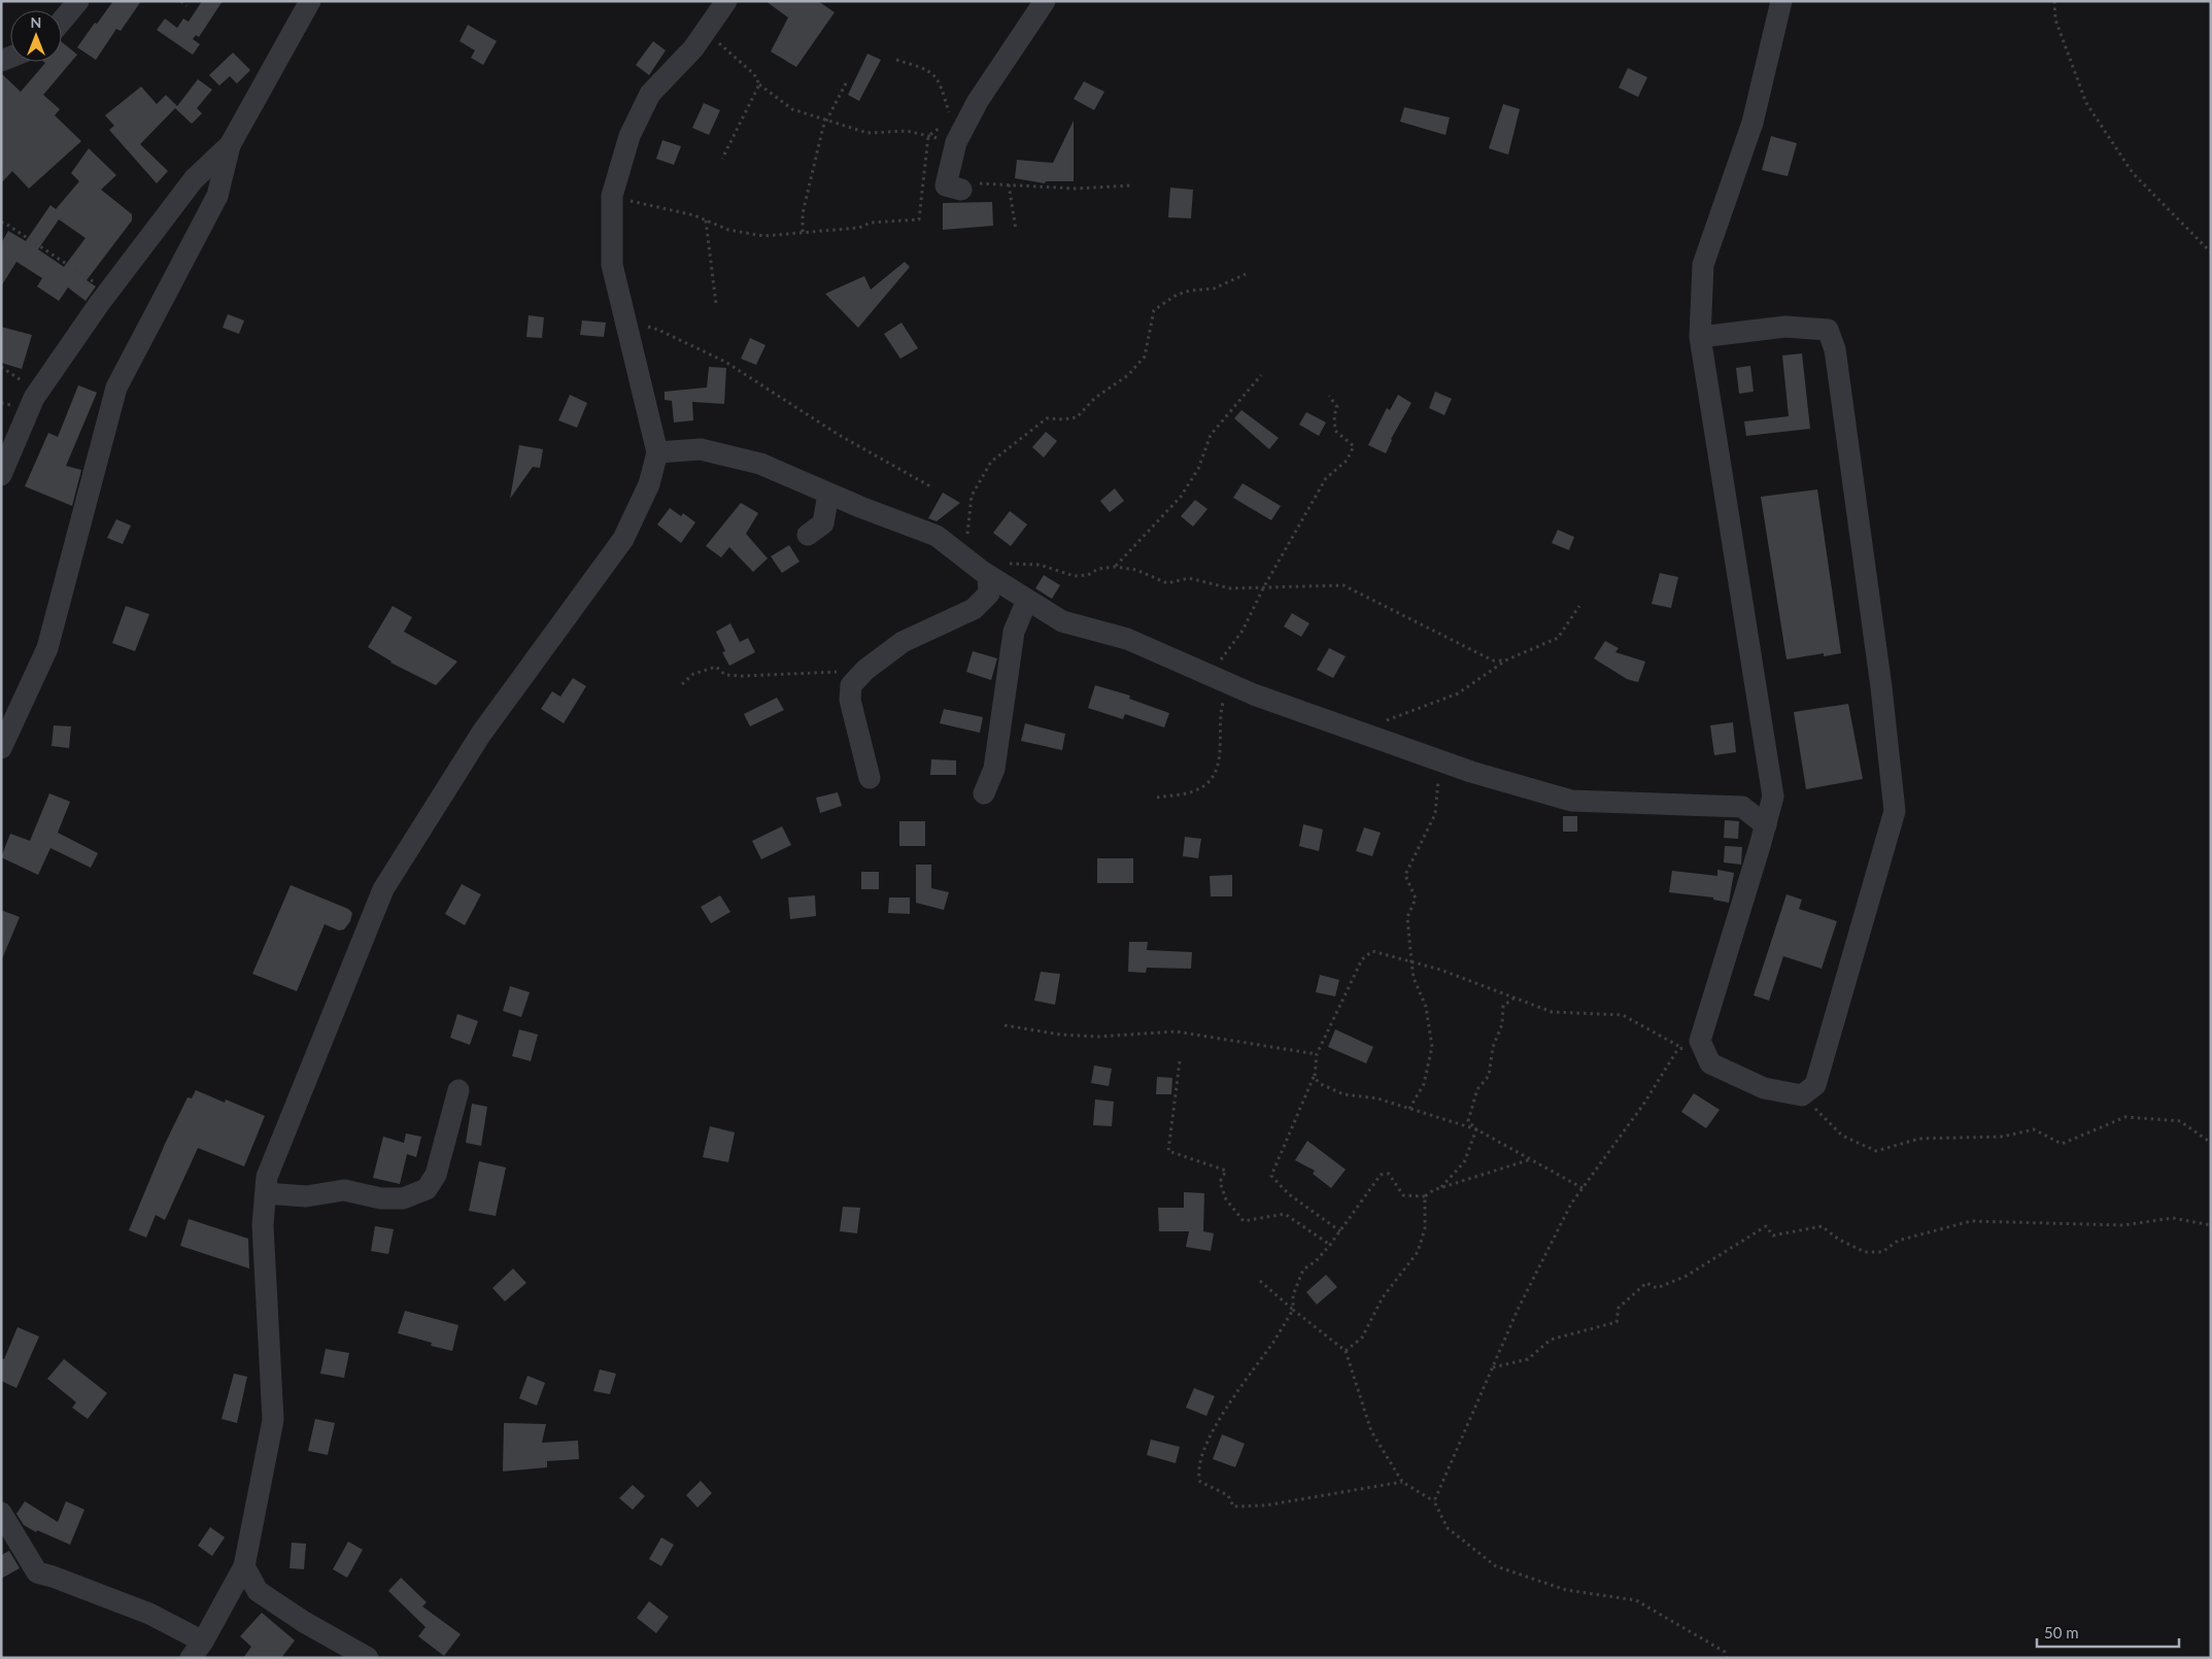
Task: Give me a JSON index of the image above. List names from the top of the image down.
{
  "scale_bar": "50 m",
  "north": "top"
}
